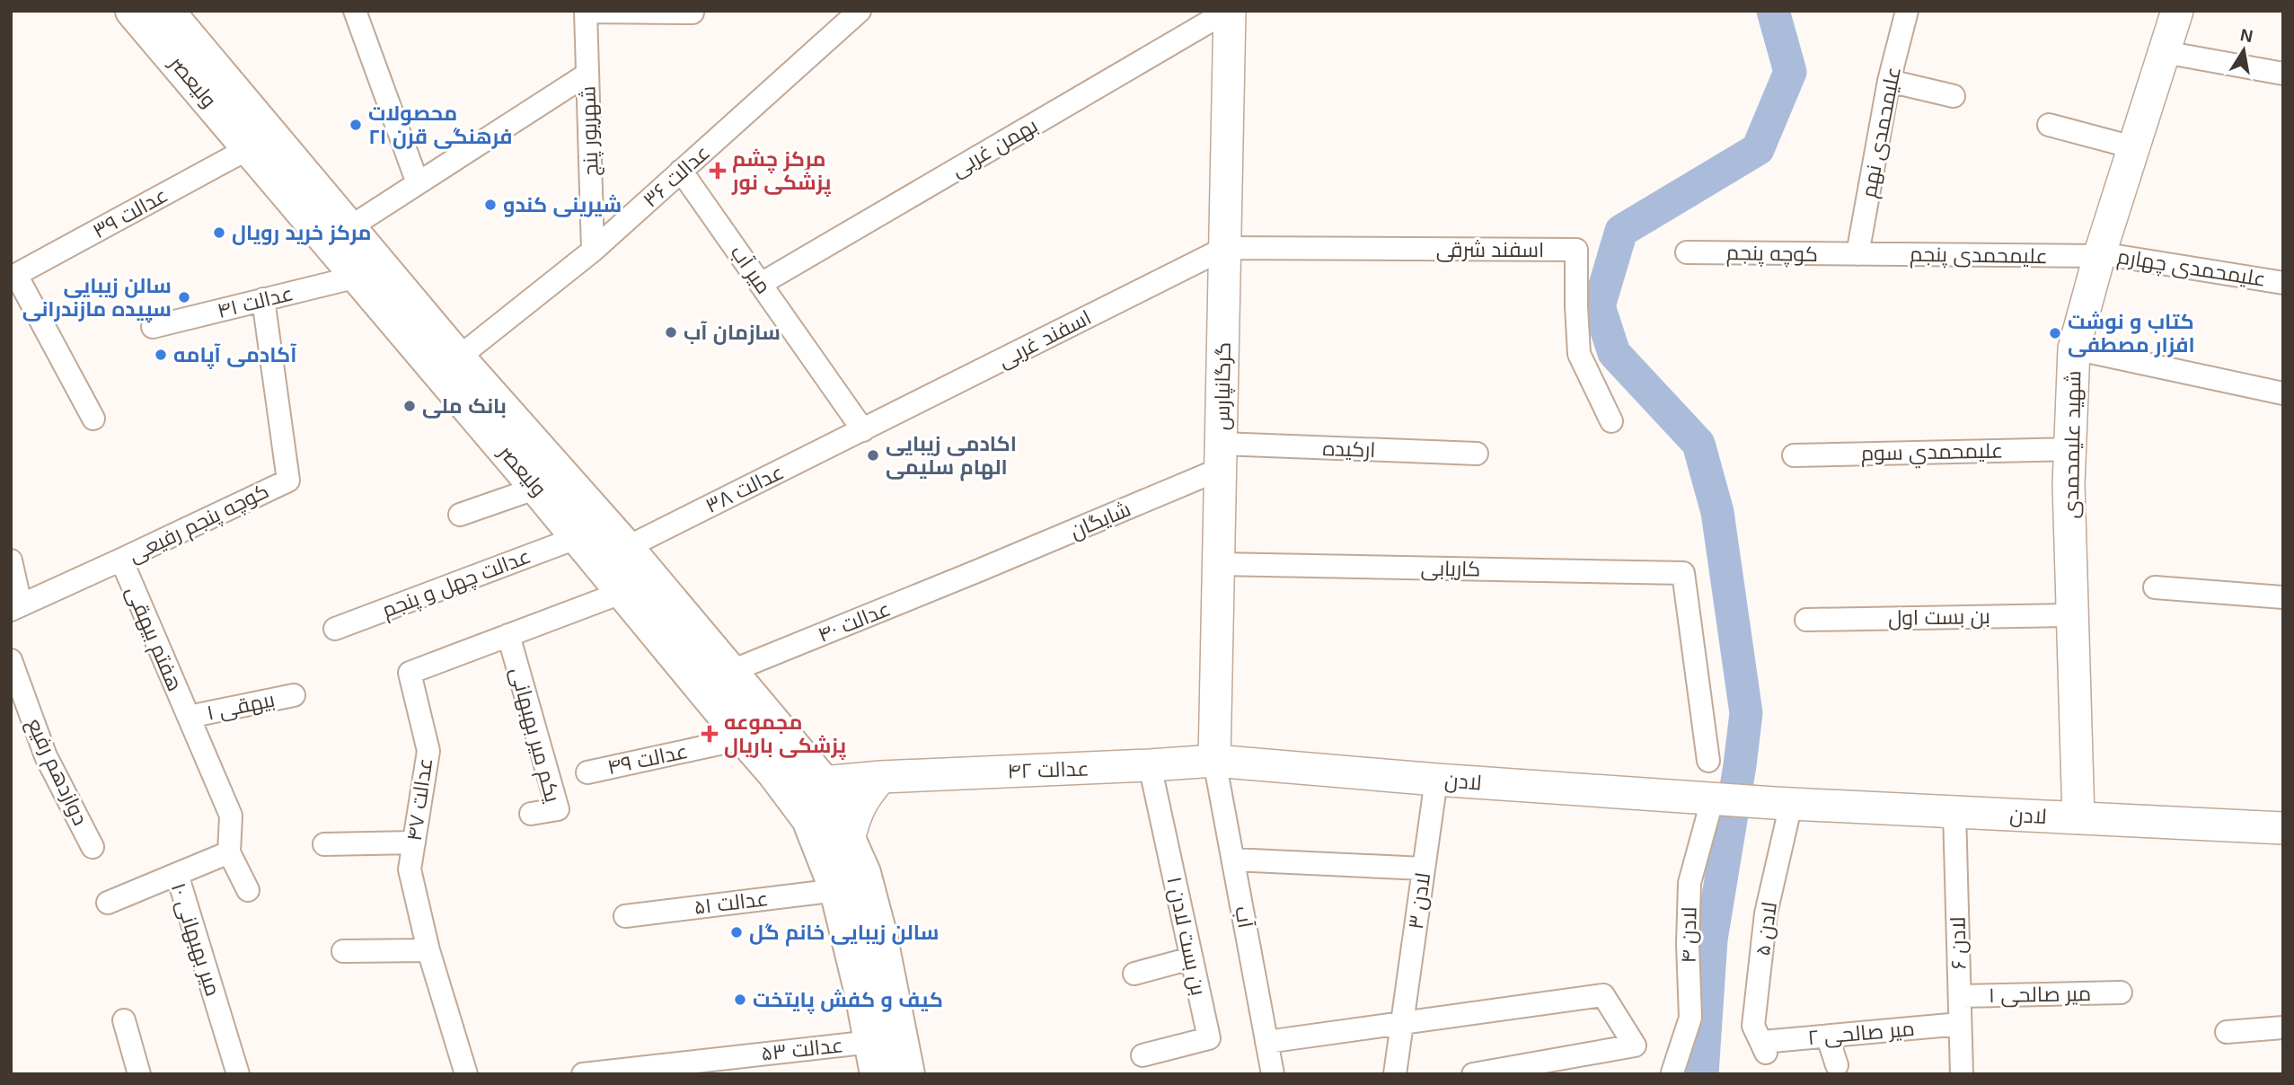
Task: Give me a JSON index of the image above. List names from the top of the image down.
{
  "streets": {
    "main road": [
      "ولیعصر",
      "گرگانپارس",
      "شهید علیمحمدی",
      "عدالت ۴۲",
      "لادن"
    ],
    "street": [
      "شهریور پنج",
      "علیمحمدی نهم",
      "بهمن غربی",
      "عدالت ۳۶",
      "عدالت ۳۹",
      "اسفند شرقی",
      "کوچه پنجم",
      "علیمحمدی پنجم",
      "علیمحمدی چهارم",
      "میر آب",
      "عدالت ۴۱",
      "اسفند غربی",
      "ارکیده",
      "عليمحمدي سوم",
      "عدالت ۳۸",
      "شایگان",
      "کوچه پنجم رفیعی",
      "کاریابی",
      "عدالت چهل و پنجم",
      "بن بست اول",
      "عدالت ۴۰",
      "هفتم بیهقی",
      "بیهقی ۱",
      "یکم میر بهبهانی",
      "عدالت ۴۹",
      "دوازدهم رفیع",
      "عدالت ۴۷",
      "۳ لادن",
      "عدالت ۵۱",
      "آب",
      "۵ لادن",
      "۴ لادن",
      "۱ بن بست لادن",
      "۱۰ میر بهبهانی",
      "۶ لادن",
      "۱ میر صالحی",
      "۲ میر صالحی",
      "عدالت ۵۳"
    ]
  },
  "crossings": [
    ["ولیعصر", "عدالت ۳۶"],
    ["ولیعصر", "عدالت ۳۹"],
    ["ولیعصر", "عدالت ۴۱"],
    ["ولیعصر", "عدالت ۳۸"],
    ["ولیعصر", "عدالت چهل و پنجم"],
    ["ولیعصر", "عدالت ۴۰"],
    ["ولیعصر", "عدالت ۴۹"],
    ["ولیعصر", "عدالت ۴۲"],
    ["ولیعصر", "عدالت ۴۷"],
    ["ولیعصر", "عدالت ۵۱"],
    ["ولیعصر", "عدالت ۵۳"],
    ["شهریور پنج", "عدالت ۳۶"],
    ["علیمحمدی نهم", "کوچه پنجم"],
    ["علیمحمدی نهم", "علیمحمدی پنجم"],
    ["بهمن غربی", "میر آب"],
    ["بهمن غربی", "گرگانپارس"],
    ["عدالت ۳۶", "میر آب"],
    ["اسفند شرقی", "اسفند غربی"],
    ["اسفند شرقی", "گرگانپارس"],
    ["کوچه پنجم", "علیمحمدی پنجم"],
    ["علیمحمدی پنجم", "علیمحمدی چهارم"],
    ["علیمحمدی پنجم", "شهید علیمحمدی"],
    ["علیمحمدی چهارم", "شهید علیمحمدی"],
    ["میر آب", "اسفند غربی"],
    ["میر آب", "عدالت ۳۸"],
    ["عدالت ۴۱", "کوچه پنجم رفیعی"],
    ["اسفند غربی", "گرگانپارس"],
    ["اسفند غربی", "عدالت ۳۸"],
    ["گرگانپارس", "ارکیده"],
    ["گرگانپارس", "شایگان"],
    ["گرگانپارس", "کاریابی"],
    ["گرگانپارس", "عدالت ۴۲"],
    ["گرگانپارس", "لادن"],
    ["گرگانپارس", "آب"],
    ["شهید علیمحمدی", "عليمحمدي سوم"],
    ["شهید علیمحمدی", "بن بست اول"],
    ["شهید علیمحمدی", "لادن"],
    ["ارکیده", "شایگان"],
    ["شایگان", "عدالت ۴۰"],
    ["کوچه پنجم رفیعی", "هفتم بیهقی"],
    ["هفتم بیهقی", "بیهقی ۱"],
    ["یکم میر بهبهانی", "عدالت ۴۷"],
    ["عدالت ۴۲", "لادن"],
    ["عدالت ۴۲", "آب"],
    ["عدالت ۴۲", "۱ بن بست لادن"],
    ["لادن", "۳ لادن"],
    ["لادن", "آب"],
    ["لادن", "۵ لادن"],
    ["لادن", "۴ لادن"],
    ["لادن", "۶ لادن"],
    ["۵ لادن", "۲ میر صالحی"],
    ["۶ لادن", "۱ میر صالحی"],
    ["۶ لادن", "۲ میر صالحی"]
  ],
  "places": {
    "other": [
      "محصولات فرهنگی قرن ۲۱",
      "شیرینی کندو",
      "مرکز خرید رویال",
      "سالن زیبایی سپیده مازندرانی",
      "سازمان آب",
      "کتاب و نوشت افزار مصطفی",
      "آکادمی آپامه",
      "بانک ملی",
      "اکادمی زیبایی الهام سلیمی",
      "سالن زیبایی خانم گل",
      "کیف و کفش پایتخت"
    ],
    "health": ["مرکز چشم پزشکی نور", "مجموعه پزشکی باریال"]
  },
  "north": "top"
}
